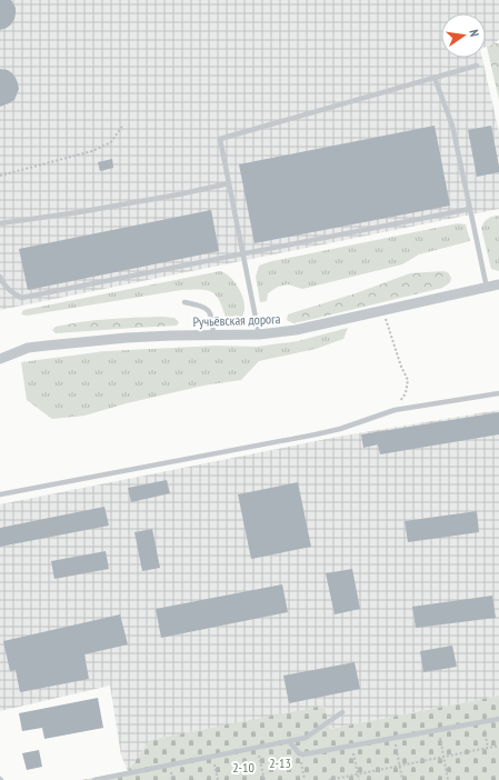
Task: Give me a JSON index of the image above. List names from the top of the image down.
{
  "streets": {
    "street": ["Ручьёвская дорога"]
  },
  "parks": ["2-13", "2-10"],
  "north": "right"
}
